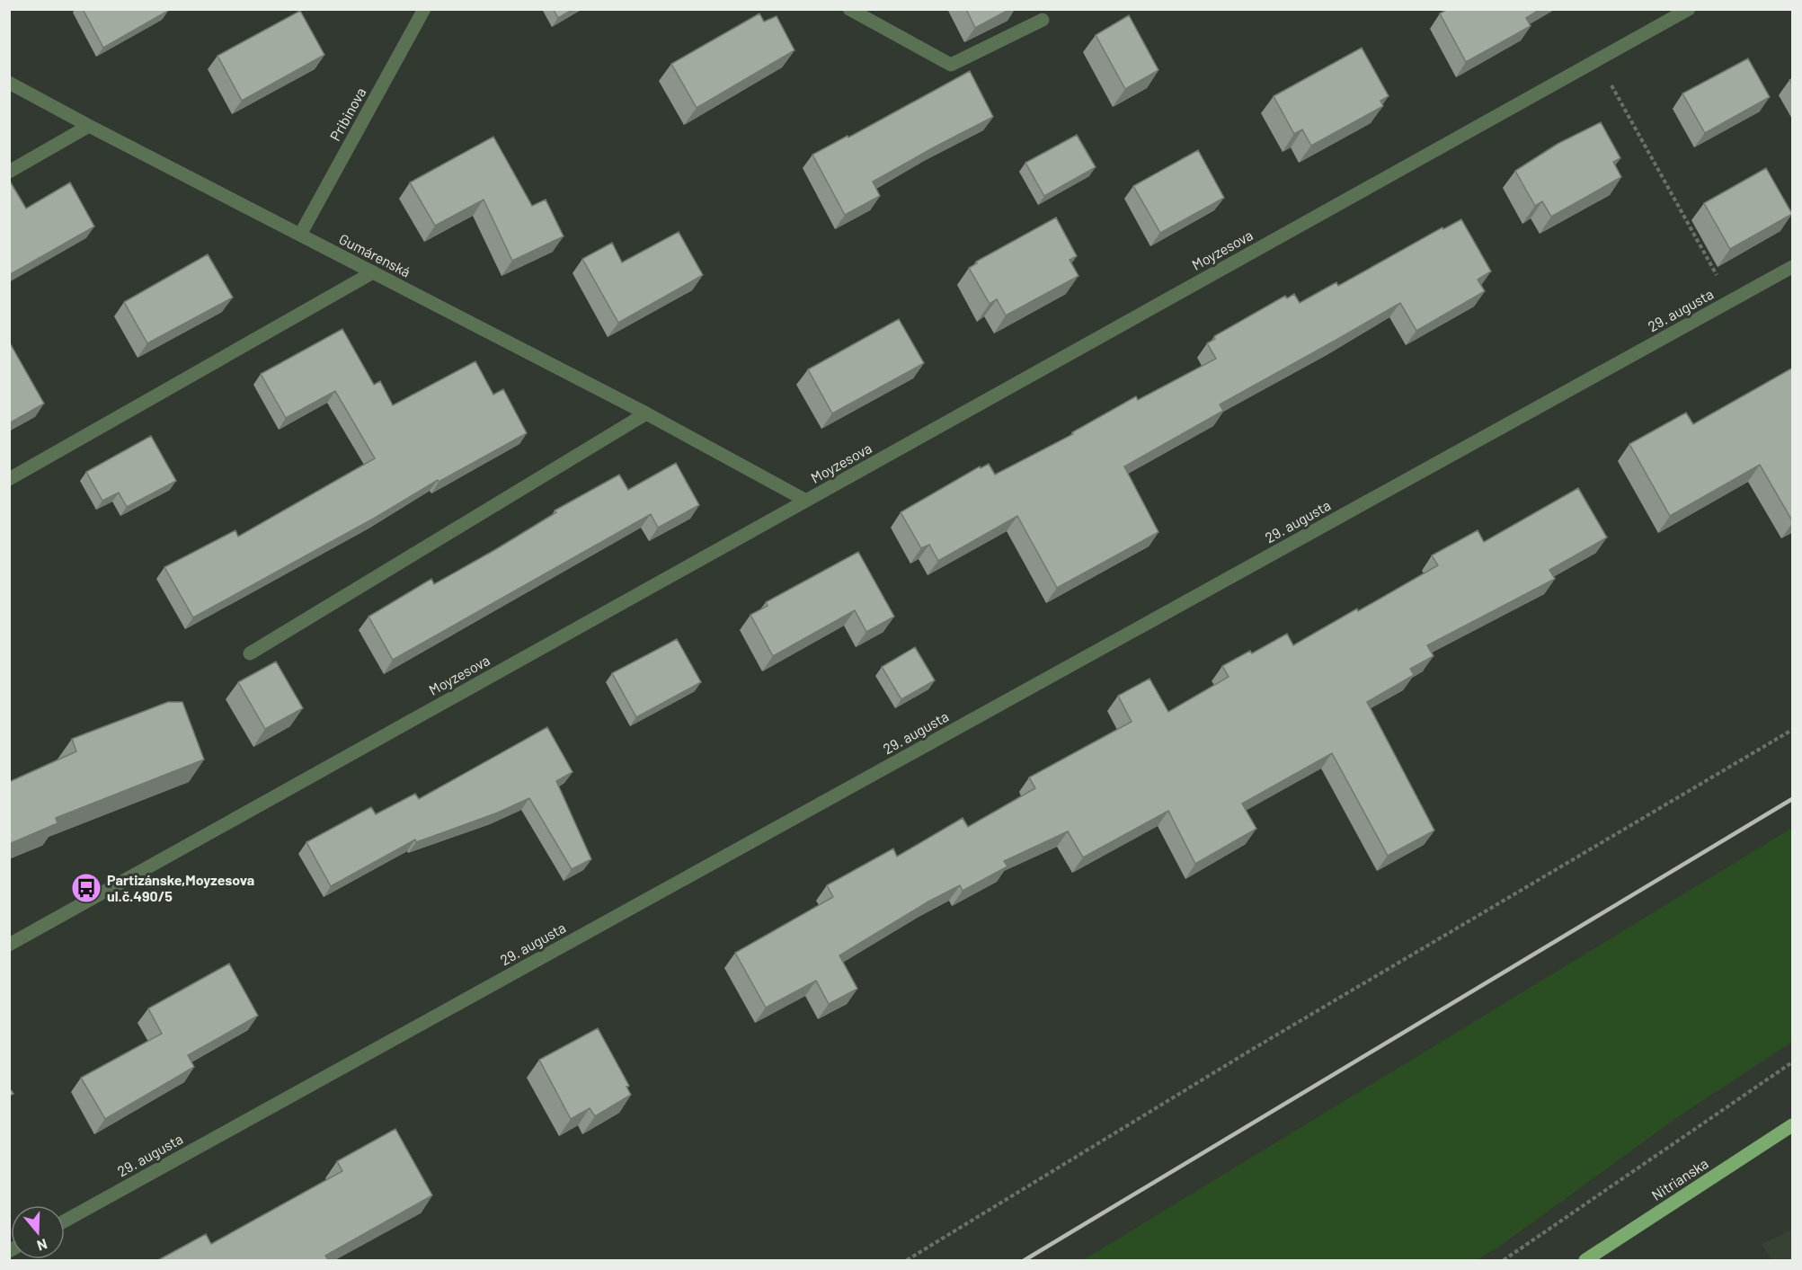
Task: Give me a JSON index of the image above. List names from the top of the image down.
{
  "streets": {
    "main road": ["Nitrianska"],
    "street": [
      "Pribinova",
      "Moyzesova",
      "Gumárenská",
      "29. augusta"
    ]
  },
  "crossings": [
    ["Pribinova", "Gumárenská"],
    ["Moyzesova", "Gumárenská"]
  ],
  "places": {
    "bus stop": ["Partizánske,Moyzesova ul.č.490/5"]
  },
  "north": "bottom"
}
